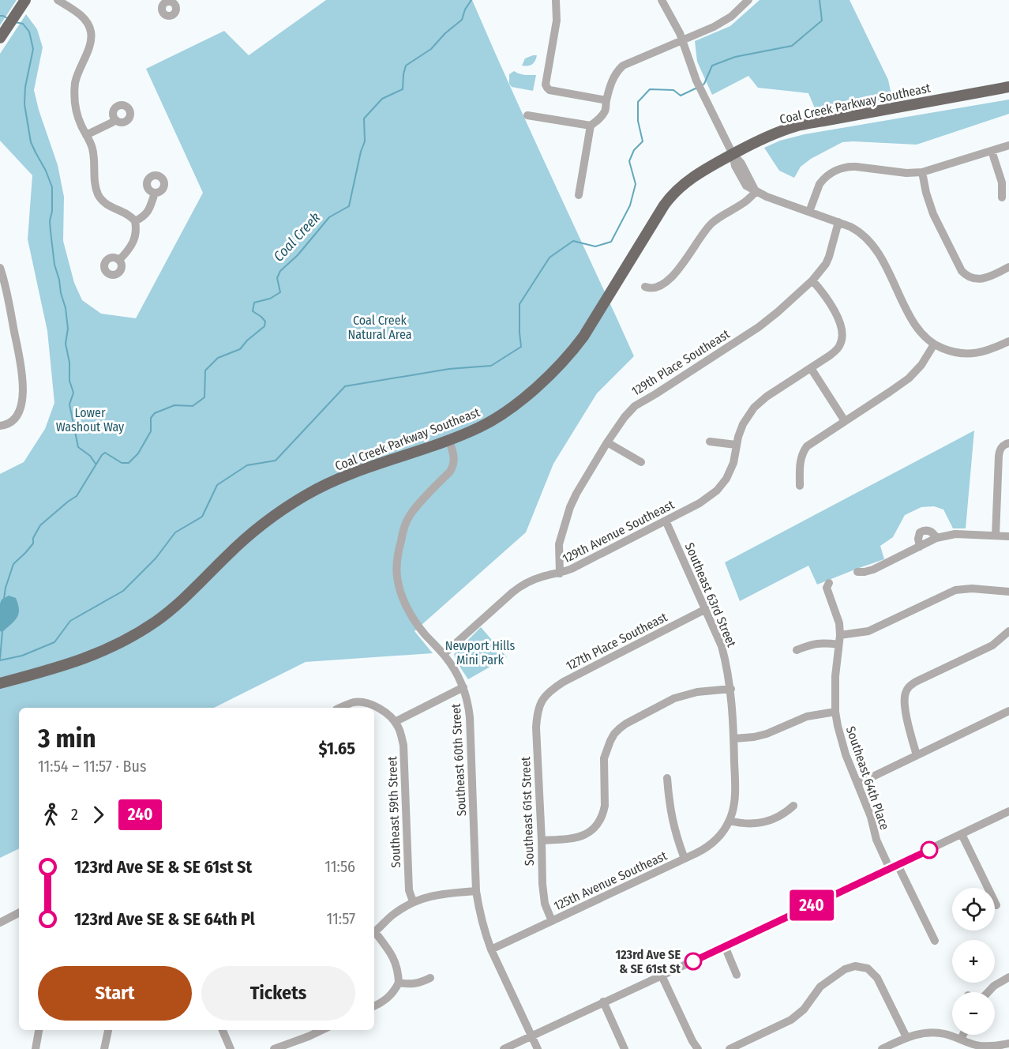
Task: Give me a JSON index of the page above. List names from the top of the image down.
{
  "streets": {
    "main road": ["Coal Creek Parkway Southeast"],
    "street": [
      "129th Place Southeast",
      "129th Avenue Southeast",
      "Southeast 63rd Street",
      "127th Place Southeast",
      "Southeast 60th Street",
      "Southeast 64th Place",
      "Southeast 61st Street",
      "Southeast 59th Street",
      "125th Avenue Southeast"
    ]
  },
  "crossings": [
    ["Coal Creek Parkway Southeast", "Southeast 60th Street"],
    ["129th Place Southeast", "129th Avenue Southeast"],
    ["129th Avenue Southeast", "Southeast 63rd Street"],
    ["129th Avenue Southeast", "Southeast 60th Street"],
    ["Southeast 63rd Street", "127th Place Southeast"],
    ["Southeast 63rd Street", "125th Avenue Southeast"],
    ["127th Place Southeast", "Southeast 61st Street"],
    ["Southeast 60th Street", "125th Avenue Southeast"],
    ["Southeast 61st Street", "125th Avenue Southeast"]
  ],
  "water": ["Coal Creek"],
  "parks": ["Coal Creek Natural Area", "Lower Washout Way", "Newport Hills Mini Park"],
  "places": ["123rd Ave SE & SE 61st St"],
  "lines": ["bus line 240"],
  "page": {
    "on_map": "240",
    "heading": ["3 min", "11:54 – 11:57 · Bus", "$1.65"],
    "legs": ["2", "240"],
    "list": [
      {
        "name": "123rd Ave SE & SE 61st St",
        "value": "11:56"
      },
      {
        "name": "123rd Ave SE & SE 64th Pl",
        "value": "11:57"
      }
    ],
    "map_buttons": ["+", "−"],
    "buttons": ["Start", "Tickets"]
  }
}
